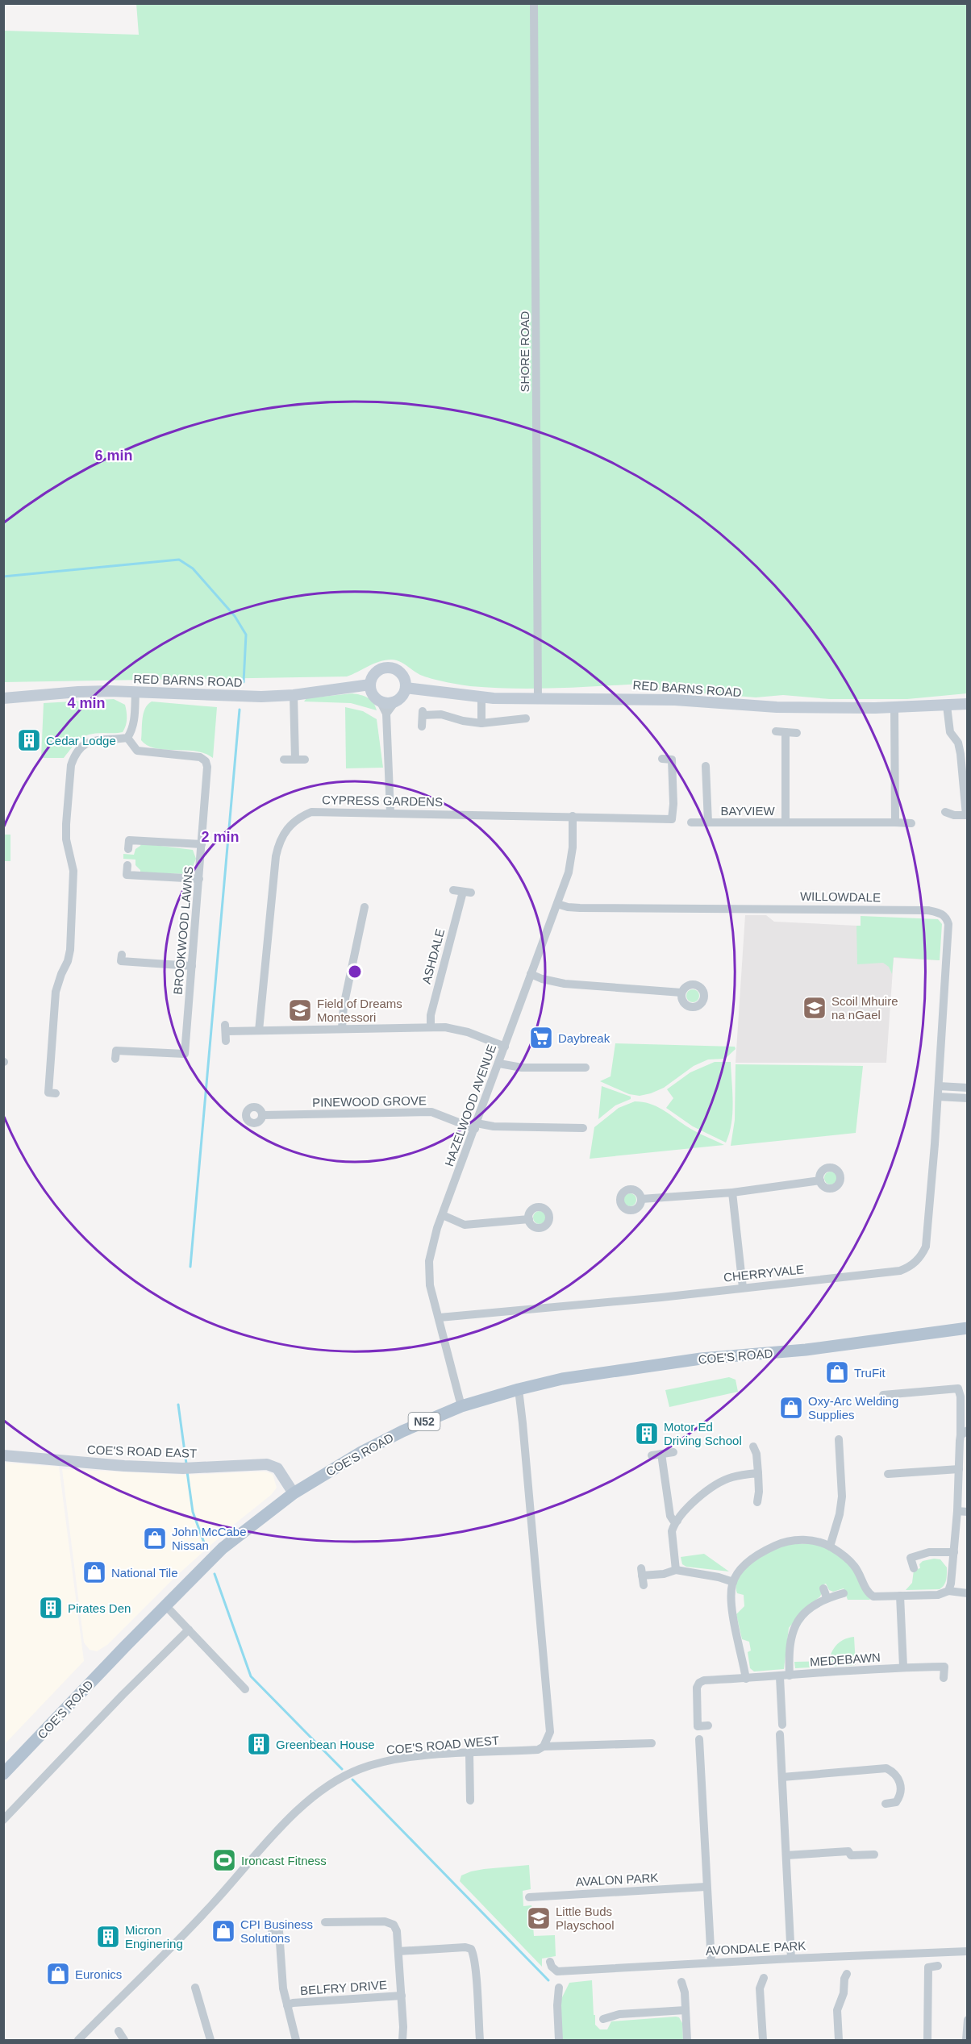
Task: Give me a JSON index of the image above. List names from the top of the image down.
{
  "streets": {
    "main road": ["COE'S ROAD", "N52"],
    "street": [
      "SHORE ROAD",
      "RED BARNS ROAD",
      "CYPRESS GARDENS",
      "BAYVIEW",
      "WILLOWDALE",
      "BROOKWOOD LAWNS",
      "ASHDALE",
      "PINEWOOD GROVE",
      "HAZELWOOD AVENUE",
      "CHERRYVALE",
      "COE'S ROAD EAST",
      "MEDEBAWN",
      "COE'S ROAD WEST",
      "AVALON PARK",
      "AVONDALE PARK",
      "BELFRY DRIVE"
    ]
  },
  "crossings": [
    ["SHORE ROAD", "RED BARNS ROAD"],
    ["CYPRESS GARDENS", "HAZELWOOD AVENUE"],
    ["WILLOWDALE", "HAZELWOOD AVENUE"],
    ["WILLOWDALE", "CHERRYVALE"],
    ["PINEWOOD GROVE", "HAZELWOOD AVENUE"],
    ["HAZELWOOD AVENUE", "CHERRYVALE"],
    ["HAZELWOOD AVENUE", "COE'S ROAD"],
    ["COE'S ROAD", "COE'S ROAD EAST"]
  ],
  "places": {
    "building": [
      "Cedar Lodge",
      "Motor Ed Driving School",
      "Pirates Den",
      "Greenbean House",
      "Micron Enginering"
    ],
    "school or university": ["Scoil Mhuire na nGael", "Field of Dreams Montessori", "Little Buds Playschool"],
    "supermarket": ["Daybreak"],
    "shop": [
      "TruFit",
      "Oxy-Arc Welding Supplies",
      "John McCabe Nissan",
      "National Tile",
      "CPI Business Solutions",
      "Euronics"
    ],
    "sports": ["Ironcast Fitness"]
  },
  "rings": ["6 min", "4 min", "2 min"]
}
